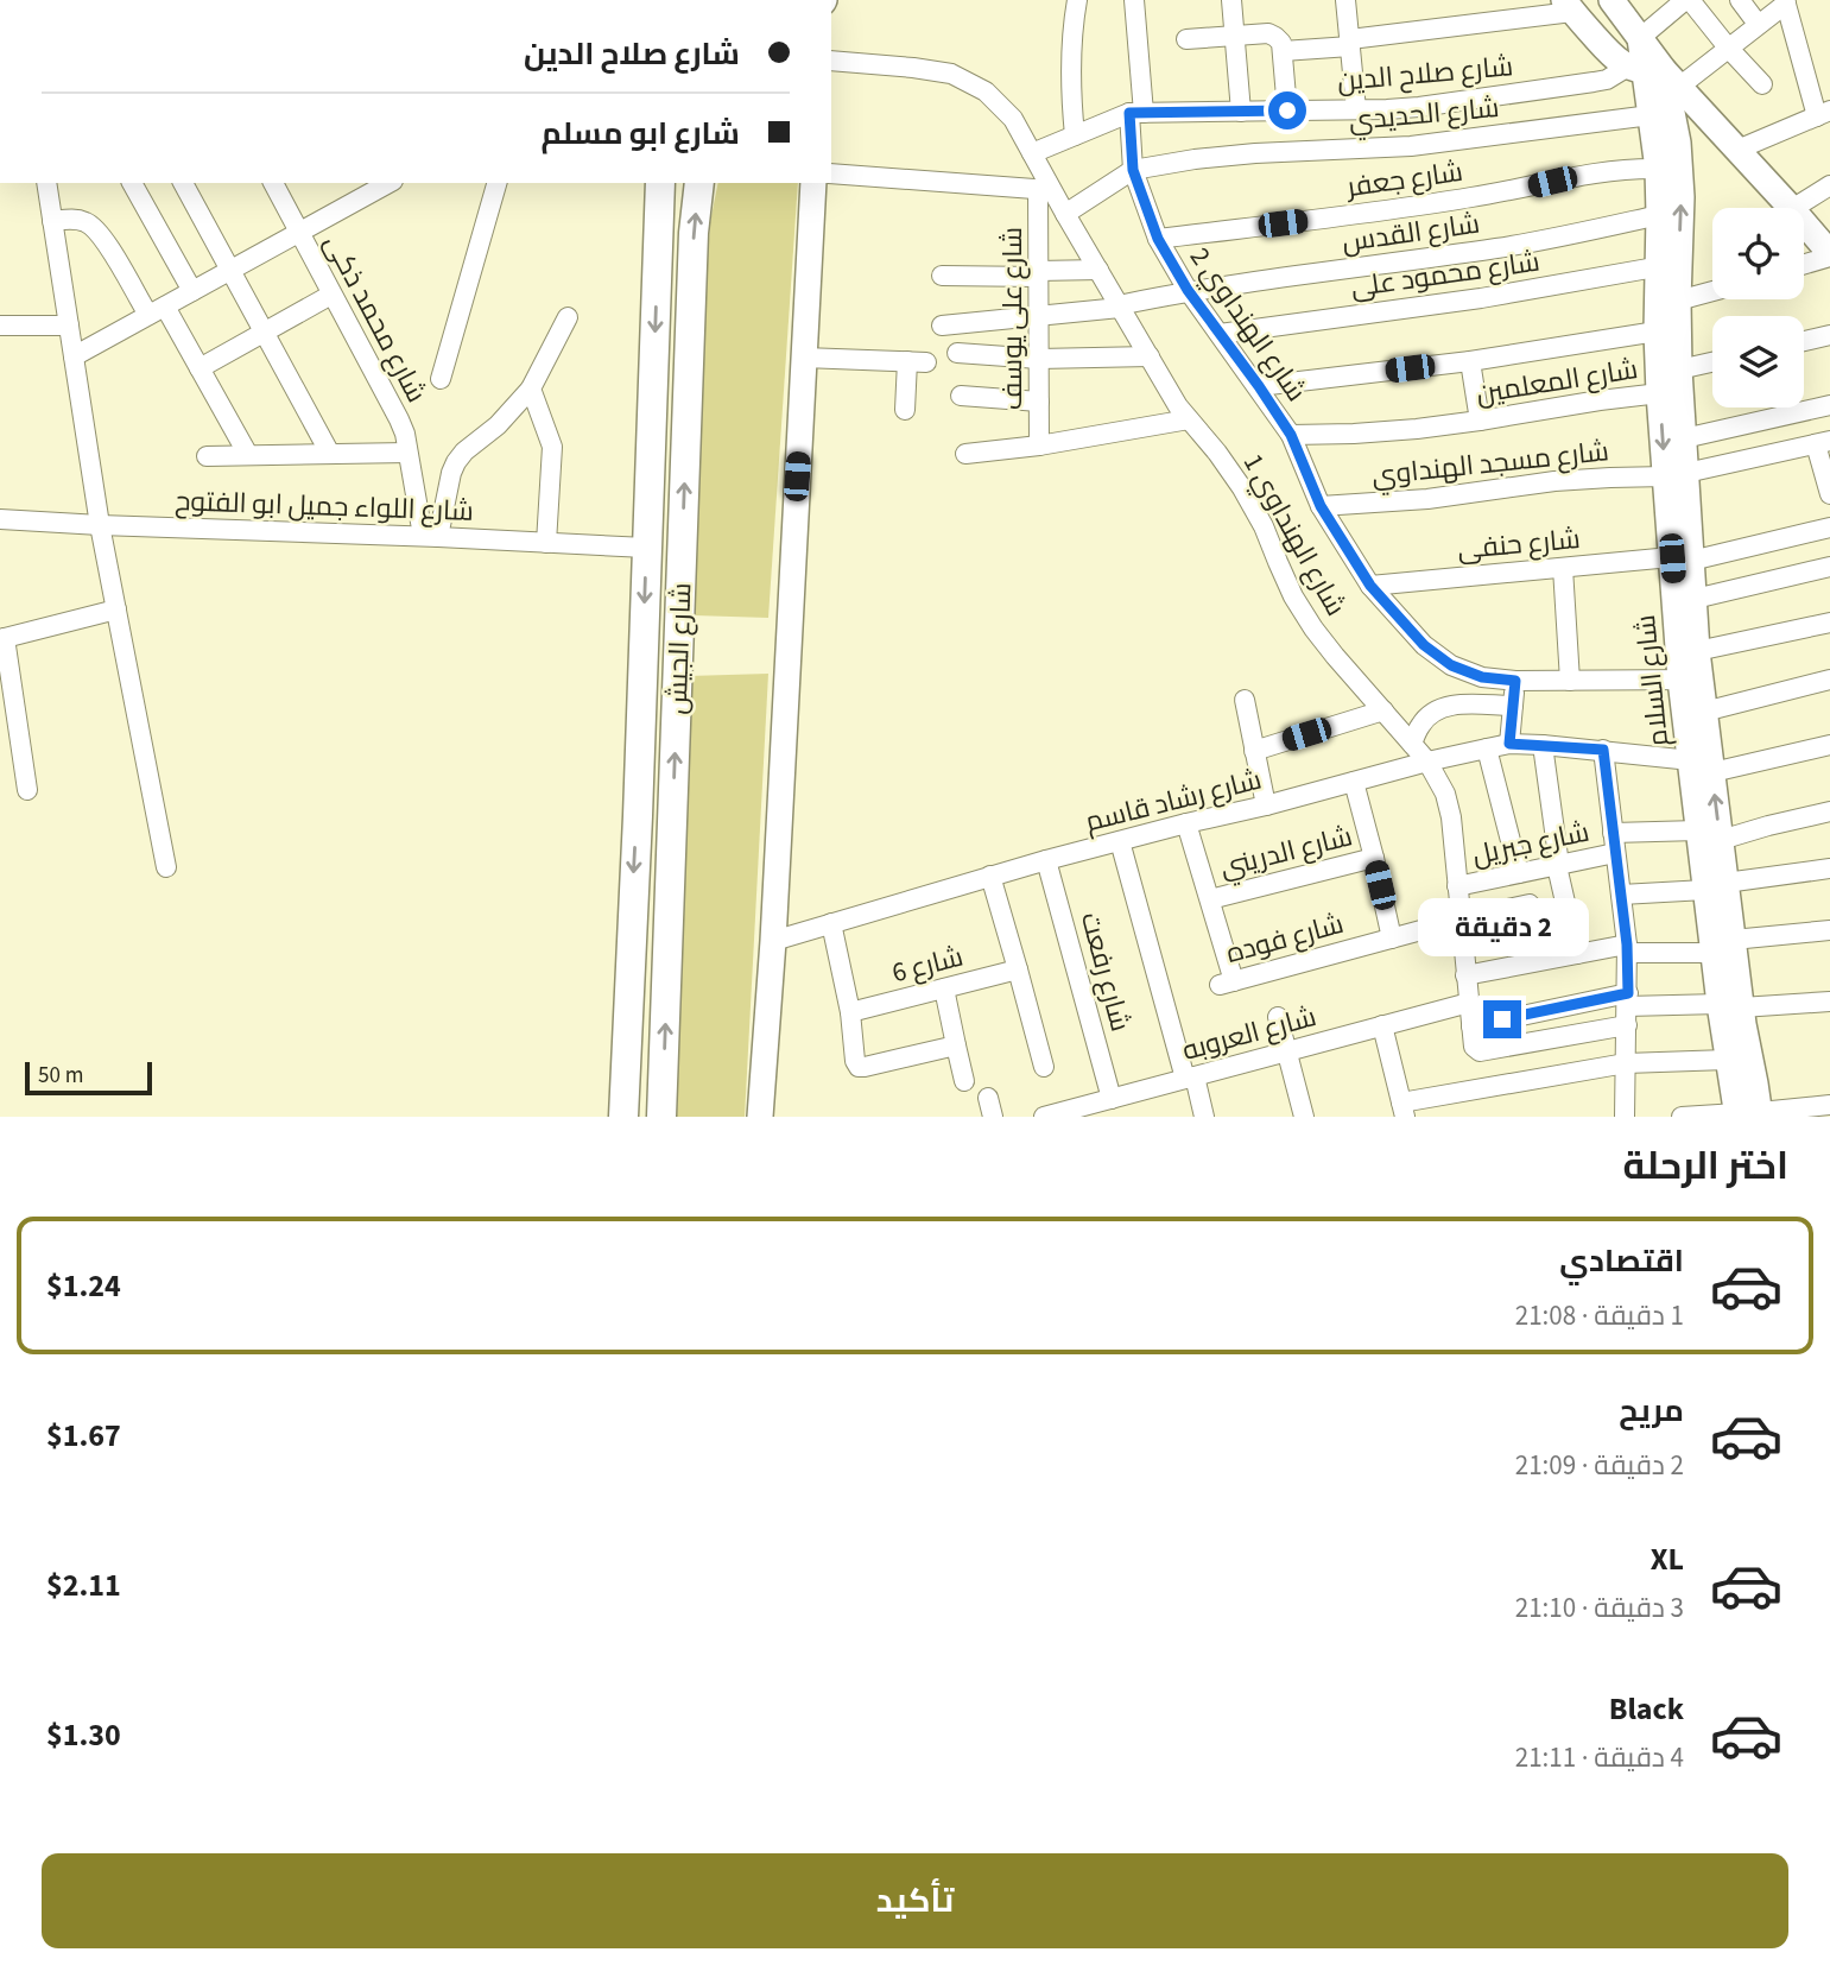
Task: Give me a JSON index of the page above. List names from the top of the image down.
{
  "streets": {
    "main road": ["شارع الجيش"],
    "street": [
      "شارع صلاح الدين",
      "شارع الحديدي",
      "شارع جعفر",
      "شارع القدس",
      "شارع محمود على",
      "شارع محمد ذكى",
      "شارع على يوسف",
      "شارع الهنداوي 2",
      "شارع المعلمين",
      "شارع مسجد الهنداوي",
      "شارع اللواء جميل ابو الفتوح",
      "شارع الهنداوي 1",
      "شارع حنفى",
      "شارع السلام",
      "شارع رشاد قاسم",
      "شارع جبريل",
      "شارع الدريني",
      "شارع فوده",
      "شارع 6",
      "شارع رفعت",
      "شارع العروبه"
    ]
  },
  "crossings": [
    ["شارع صلاح الدين", "شارع الهنداوي 2"],
    ["شارع صلاح الدين", "شارع الهنداوي 1"],
    ["شارع صلاح الدين", "شارع السلام"],
    ["شارع الحديدي", "شارع الهنداوي 2"],
    ["شارع الحديدي", "شارع الهنداوي 1"],
    ["شارع الحديدي", "شارع السلام"],
    ["شارع جعفر", "شارع الهنداوي 2"],
    ["شارع جعفر", "شارع السلام"],
    ["شارع القدس", "شارع على يوسف"],
    ["شارع القدس", "شارع الهنداوي 2"],
    ["شارع القدس", "شارع الهنداوي 1"],
    ["شارع القدس", "شارع السلام"],
    ["شارع محمود على", "شارع الهنداوي 2"],
    ["شارع محمود على", "شارع السلام"],
    ["شارع محمد ذكى", "شارع اللواء جميل ابو الفتوح"],
    ["شارع على يوسف", "شارع الهنداوي 1"],
    ["شارع الهنداوي 2", "شارع المعلمين"],
    ["شارع الهنداوي 2", "شارع مسجد الهنداوي"],
    ["شارع الهنداوي 2", "شارع حنفى"],
    ["شارع الهنداوي 2", "شارع السلام"],
    ["شارع المعلمين", "شارع السلام"],
    ["شارع مسجد الهنداوي", "شارع السلام"],
    ["شارع اللواء جميل ابو الفتوح", "شارع الجيش"],
    ["شارع الهنداوي 1", "شارع رشاد قاسم"],
    ["شارع الهنداوي 1", "شارع جبريل"],
    ["شارع الهنداوي 1", "شارع فوده"],
    ["شارع الهنداوي 1", "شارع العروبه"],
    ["شارع حنفى", "شارع السلام"],
    ["شارع السلام", "شارع رشاد قاسم"],
    ["شارع السلام", "شارع جبريل"],
    ["شارع رشاد قاسم", "شارع رفعت"],
    ["شارع الدريني", "شارع فوده"],
    ["شارع رفعت", "شارع العروبه"]
  ],
  "scale_bar": "50 m",
  "page": {
    "banner": ["شارع صلاح الدين", "شارع ابو مسلم"],
    "bubble": "2 دقيقة",
    "scale": "50 m",
    "heading": "اختر الرحلة",
    "list": [
      {
        "name": "اقتصادي",
        "note": "1 دقيقة · 21:08",
        "value": "$1.24"
      },
      {
        "name": "مريح",
        "note": "2 دقيقة · 21:09",
        "value": "$1.67"
      },
      {
        "name": "XL",
        "note": "3 دقيقة · 21:10",
        "value": "$2.11"
      },
      {
        "name": "Black",
        "note": "4 دقيقة · 21:11",
        "value": "$1.30"
      }
    ],
    "buttons": "تأكيد"
  }
}
